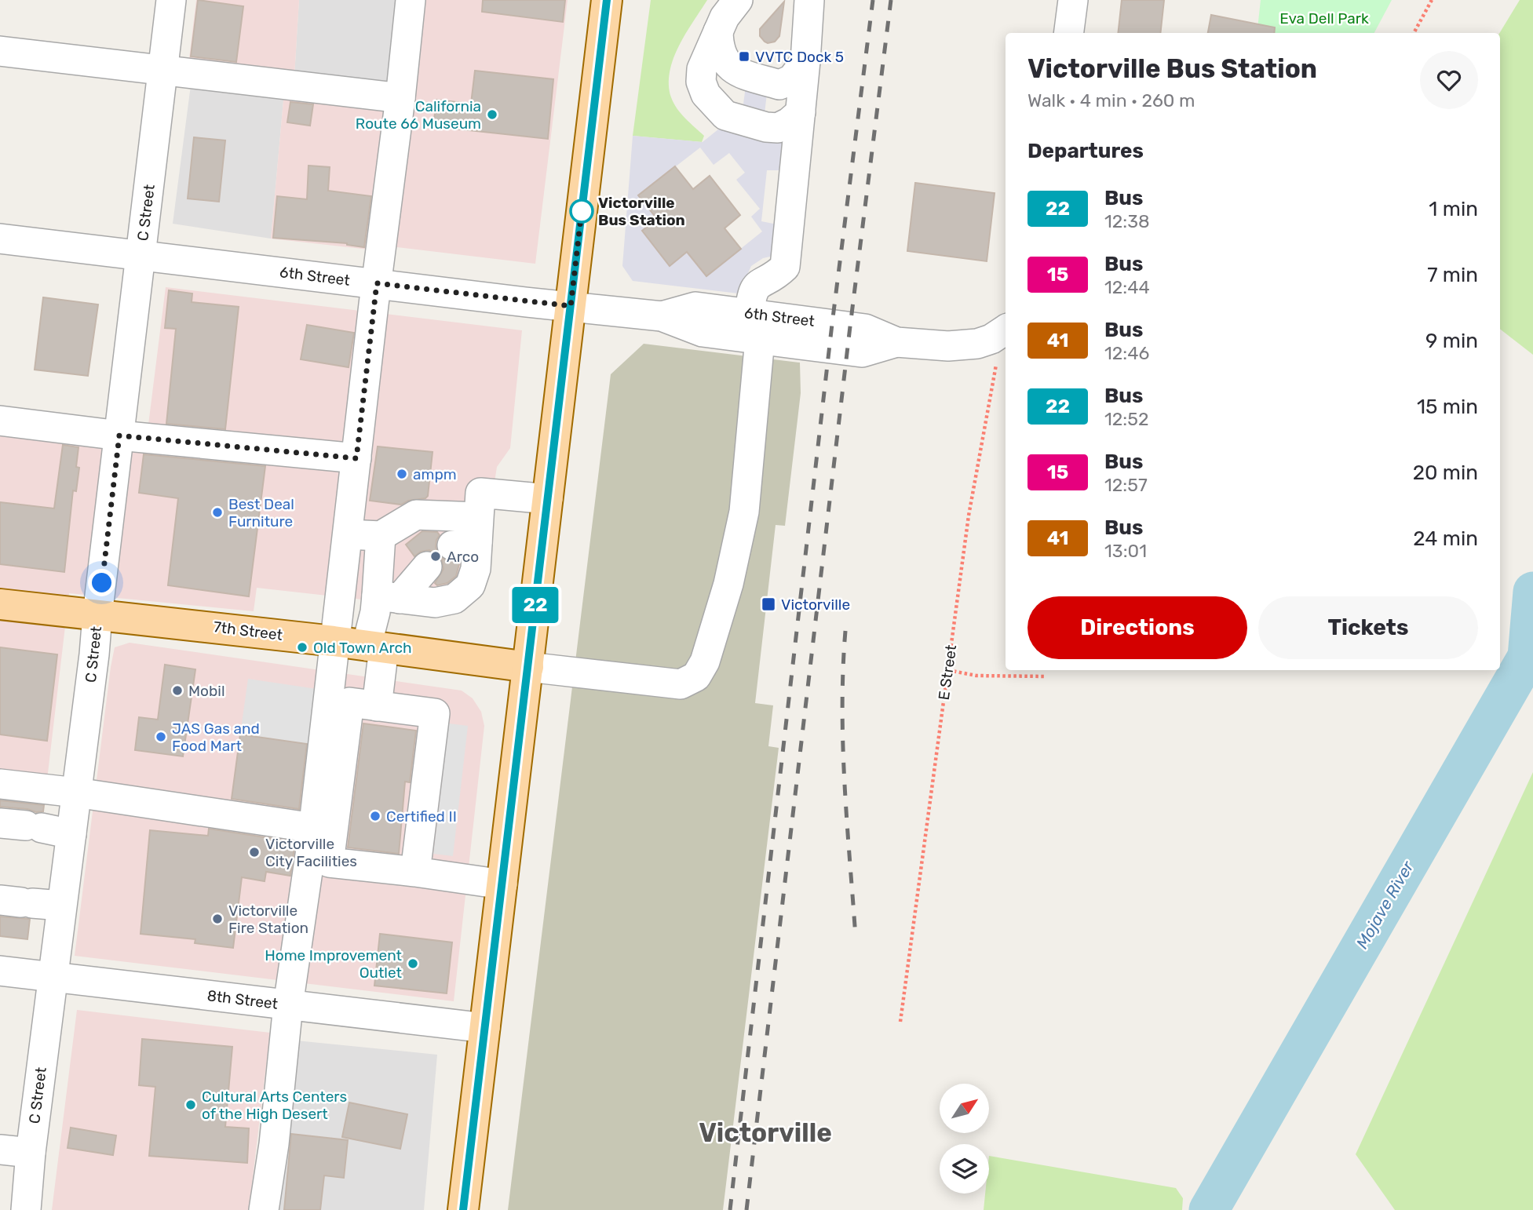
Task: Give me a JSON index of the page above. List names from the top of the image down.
{
  "streets": {
    "main road": ["7th Street"],
    "street": ["C Street", "6th Street", "8th Street"],
    "path": ["E Street"]
  },
  "crossings": [
    ["C Street", "6th Street"],
    ["C Street", "7th Street"],
    ["C Street", "8th Street"],
    ["6th Street", "E Street"]
  ],
  "districts": ["Victorville"],
  "water": ["Mojave River"],
  "parks": ["Eva Dell Park"],
  "places": {
    "transit": ["VVTC Dock 5", "Victorville"],
    "other": [
      "California Route 66 Museum",
      "Victorville Bus Station",
      "ampm",
      "Best Deal Furniture",
      "Arco",
      "Old Town Arch",
      "Mobil",
      "JAS Gas and Food Mart",
      "Certified II",
      "Victorville City Facilities",
      "Victorville Fire Station",
      "Home Improvement Outlet",
      "Cultural Arts Centers of the High Desert"
    ]
  },
  "lines": ["bus line 22"],
  "north": "top right",
  "page": {
    "on_map": "22",
    "heading": [
      ["Victorville Bus Station", "Walk · 4 min · 260 m"],
      "Departures"
    ],
    "list": [
      {
        "mark": "22",
        "name": "Bus",
        "note": "12:38",
        "value": "1 min"
      },
      {
        "mark": "15",
        "name": "Bus",
        "note": "12:44",
        "value": "7 min"
      },
      {
        "mark": "41",
        "name": "Bus",
        "note": "12:46",
        "value": "9 min"
      },
      {
        "mark": "22",
        "name": "Bus",
        "note": "12:52",
        "value": "15 min"
      },
      {
        "mark": "15",
        "name": "Bus",
        "note": "12:57",
        "value": "20 min"
      },
      {
        "mark": "41",
        "name": "Bus",
        "note": "13:01",
        "value": "24 min"
      }
    ],
    "buttons": ["Directions", "Tickets"]
  }
}
